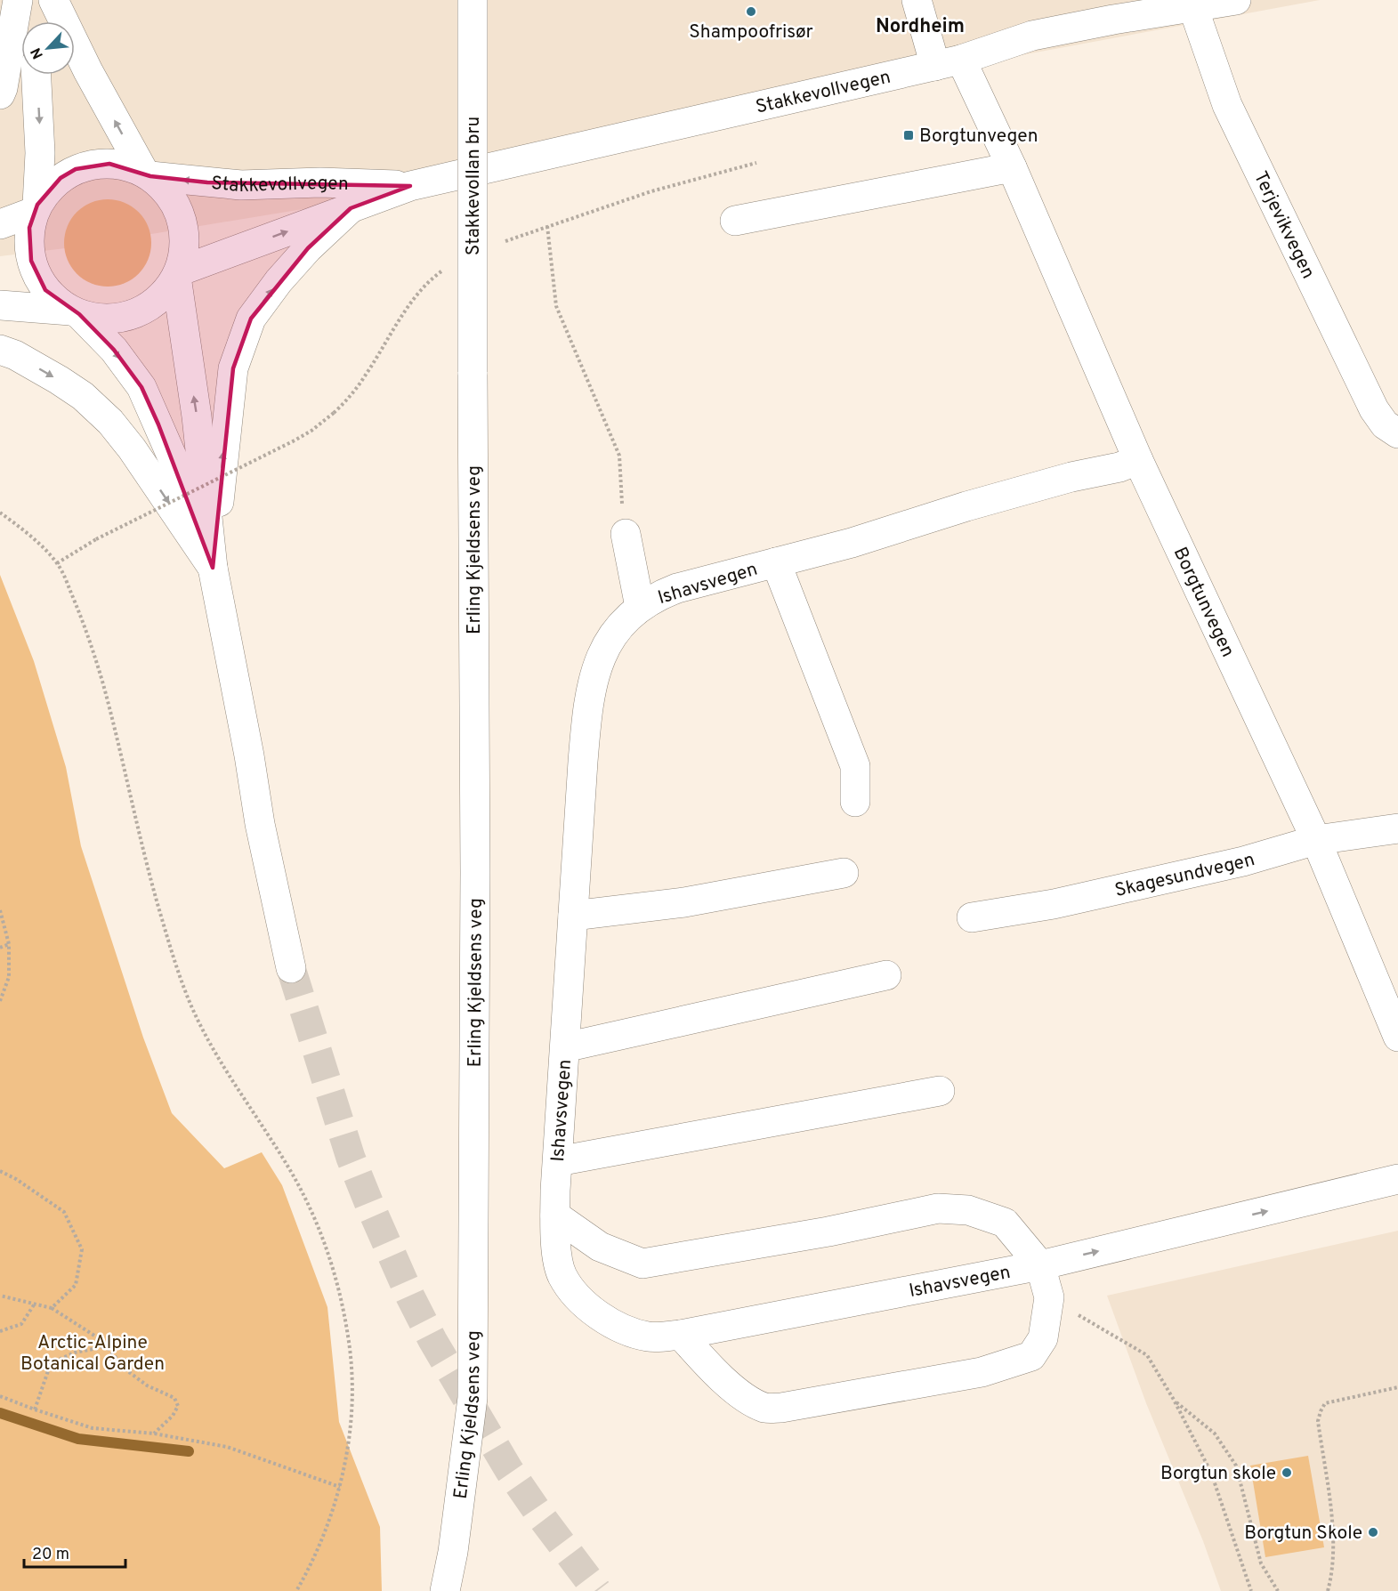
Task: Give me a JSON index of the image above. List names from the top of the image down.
{
  "streets": {
    "main road": [
      "Stakkevollvegen",
      "Stakkevollan bru",
      "Terjevikvegen",
      "Erling Kjeldsens veg",
      "Ishavsvegen",
      "Borgtunvegen",
      "Skagesundvegen"
    ]
  },
  "crossings": [
    ["Stakkevollvegen", "Terjevikvegen"],
    ["Stakkevollvegen", "Borgtunvegen"],
    ["Stakkevollan bru", "Erling Kjeldsens veg"],
    ["Ishavsvegen", "Borgtunvegen"],
    ["Borgtunvegen", "Skagesundvegen"]
  ],
  "districts": ["Nordheim"],
  "parks": ["Arctic-Alpine Botanical Garden"],
  "places": {
    "other": ["Shampoofrisør", "Borgtun skole", "Borgtun Skole"],
    "transit": ["Borgtunvegen"]
  },
  "scale_bar": "20 m",
  "north": "bottom left"
}
